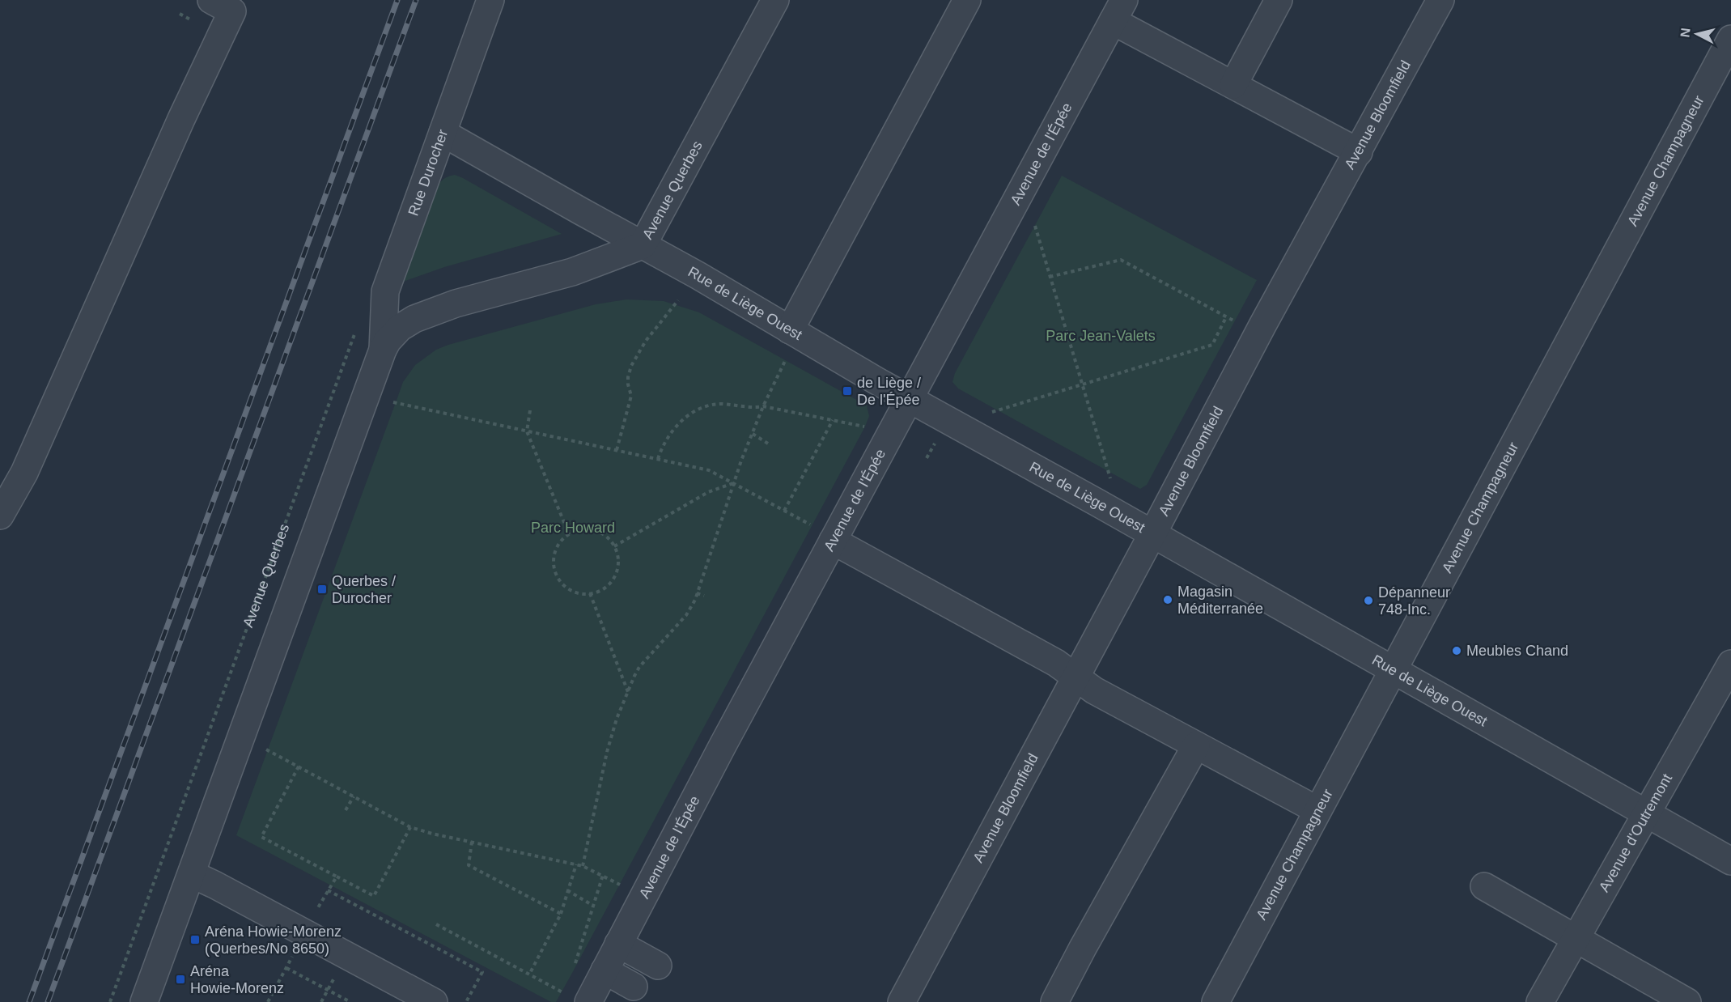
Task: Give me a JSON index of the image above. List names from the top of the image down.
{
  "streets": {
    "street": [
      "Avenue Bloomfield",
      "Avenue de l'Épée",
      "Avenue Champagneur",
      "Rue Durocher",
      "Avenue Querbes",
      "Rue de Liège Ouest",
      "Avenue d'Outremont"
    ]
  },
  "crossings": [
    ["Avenue Bloomfield", "Rue de Liège Ouest"],
    ["Avenue de l'Épée", "Rue de Liège Ouest"],
    ["Avenue Champagneur", "Rue de Liège Ouest"],
    ["Rue Durocher", "Avenue Querbes"],
    ["Rue Durocher", "Rue de Liège Ouest"],
    ["Avenue Querbes", "Rue de Liège Ouest"],
    ["Rue de Liège Ouest", "Avenue d'Outremont"]
  ],
  "parks": ["Parc Jean-Valets", "Parc Howard"],
  "places": {
    "transit": [
      "de Liège / De l'Épée",
      "Querbes / Durocher",
      "Aréna Howie-Morenz (Querbes/No 8650)",
      "Aréna Howie-Morenz"
    ],
    "other": ["Magasin Méditerranée", "Dépanneur 748-Inc.", "Meubles Chand"]
  },
  "north": "left"
}
